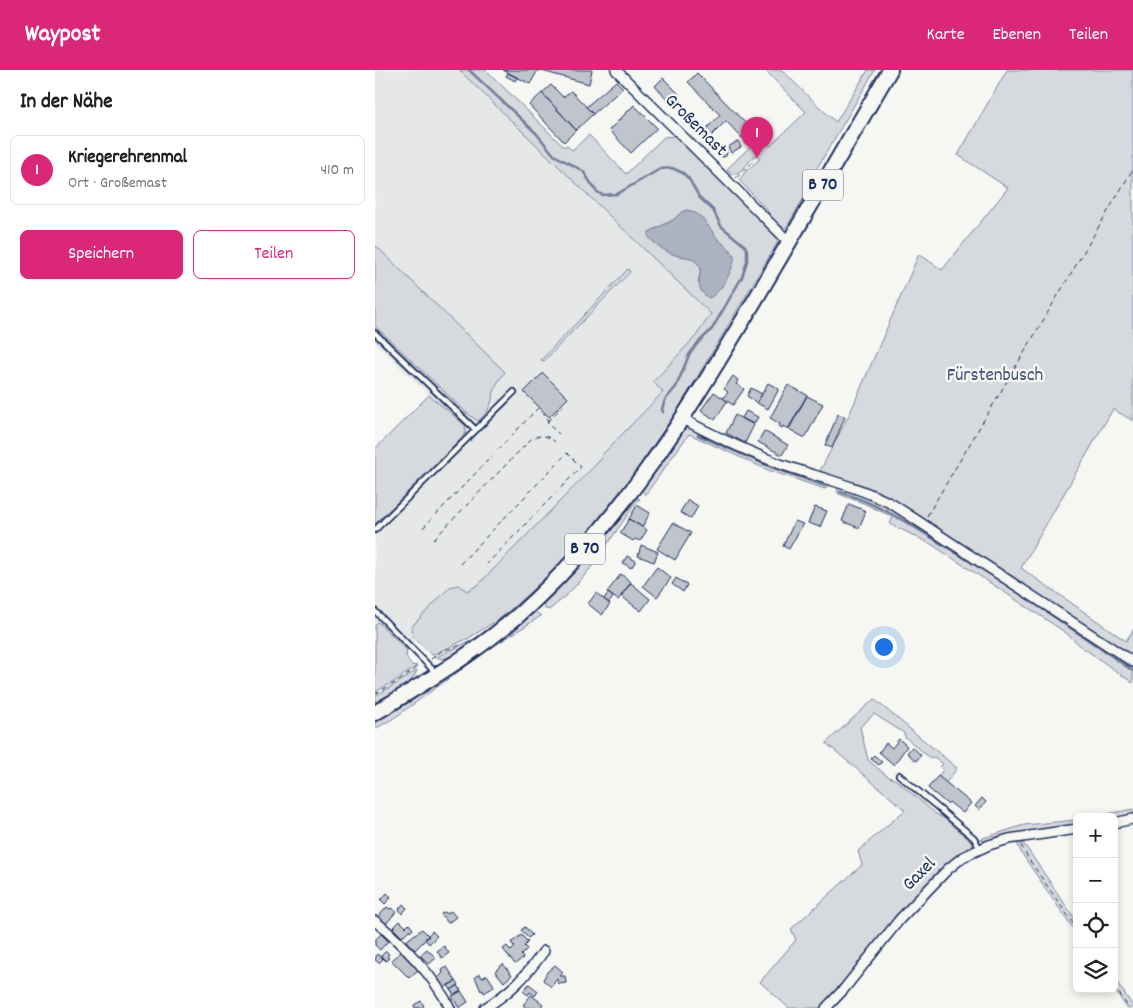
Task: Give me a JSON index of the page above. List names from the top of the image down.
{
  "streets": {
    "main road": ["B 70"],
    "street": ["Großemast", "Gaxel"]
  },
  "crossings": [
    ["Großemast", "B 70"]
  ],
  "parks": ["Fürstenbusch"],
  "page": {
    "header": "Waypost",
    "nav": ["Karte", "Ebenen", "Teilen"],
    "heading": "In der Nähe",
    "pins": "1",
    "list": [
      {
        "mark": "1",
        "name": "Kriegerehrenmal",
        "note": "Ort · Großemast",
        "value": "410 m"
      }
    ],
    "buttons": ["Speichern", "Teilen"],
    "map_buttons": ["+", "−"]
  }
}
